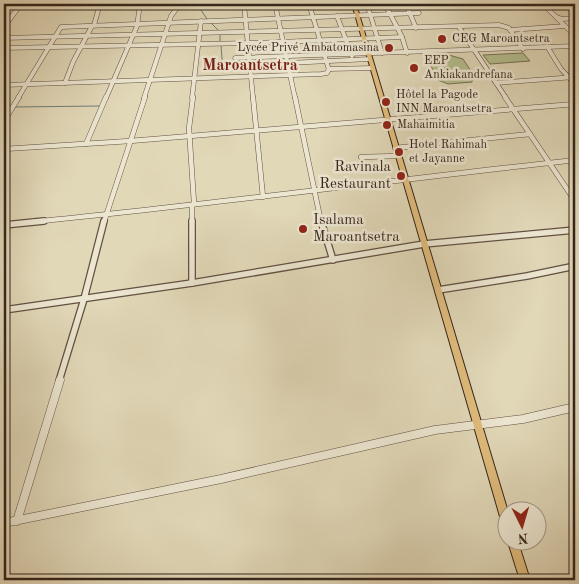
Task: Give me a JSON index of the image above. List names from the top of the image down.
{
  "districts": ["Maroantsetra"],
  "places": [
    "CEG Maroantsetra",
    "Lycée Privé Ambatomasina",
    "EEP Ankiakandrefana",
    "Hôtel la Pagode INN Maroantsetra",
    "Mahaimitia",
    "Hotel Rahimah et Jayanne",
    "Ravinala Restaurant",
    "Isalama Maroantsetra"
  ],
  "north": "bottom"
}
